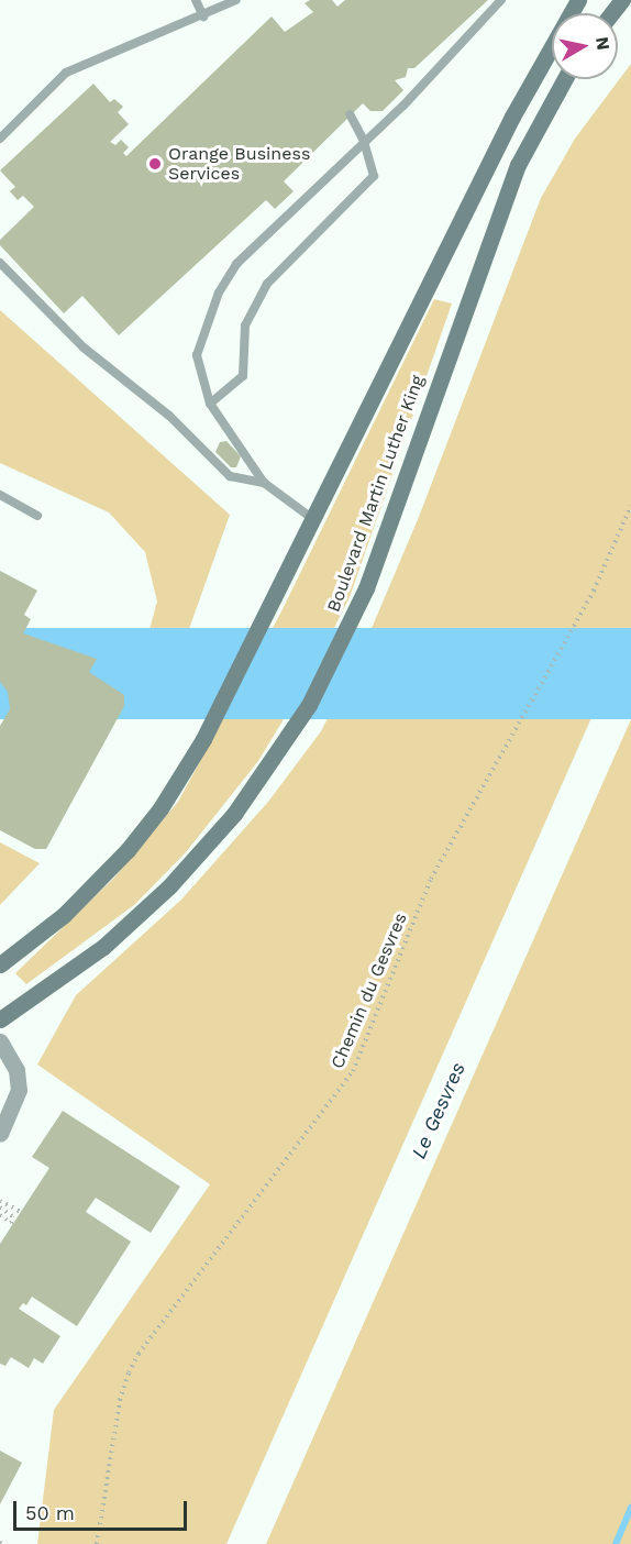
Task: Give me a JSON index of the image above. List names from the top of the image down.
{
  "streets": {
    "main road": ["Boulevard Martin Luther King"],
    "path": ["Chemin du Gesvres"]
  },
  "water": ["Le Gesvres"],
  "places": ["Orange Business Services"],
  "scale_bar": "50 m",
  "north": "right"
}
